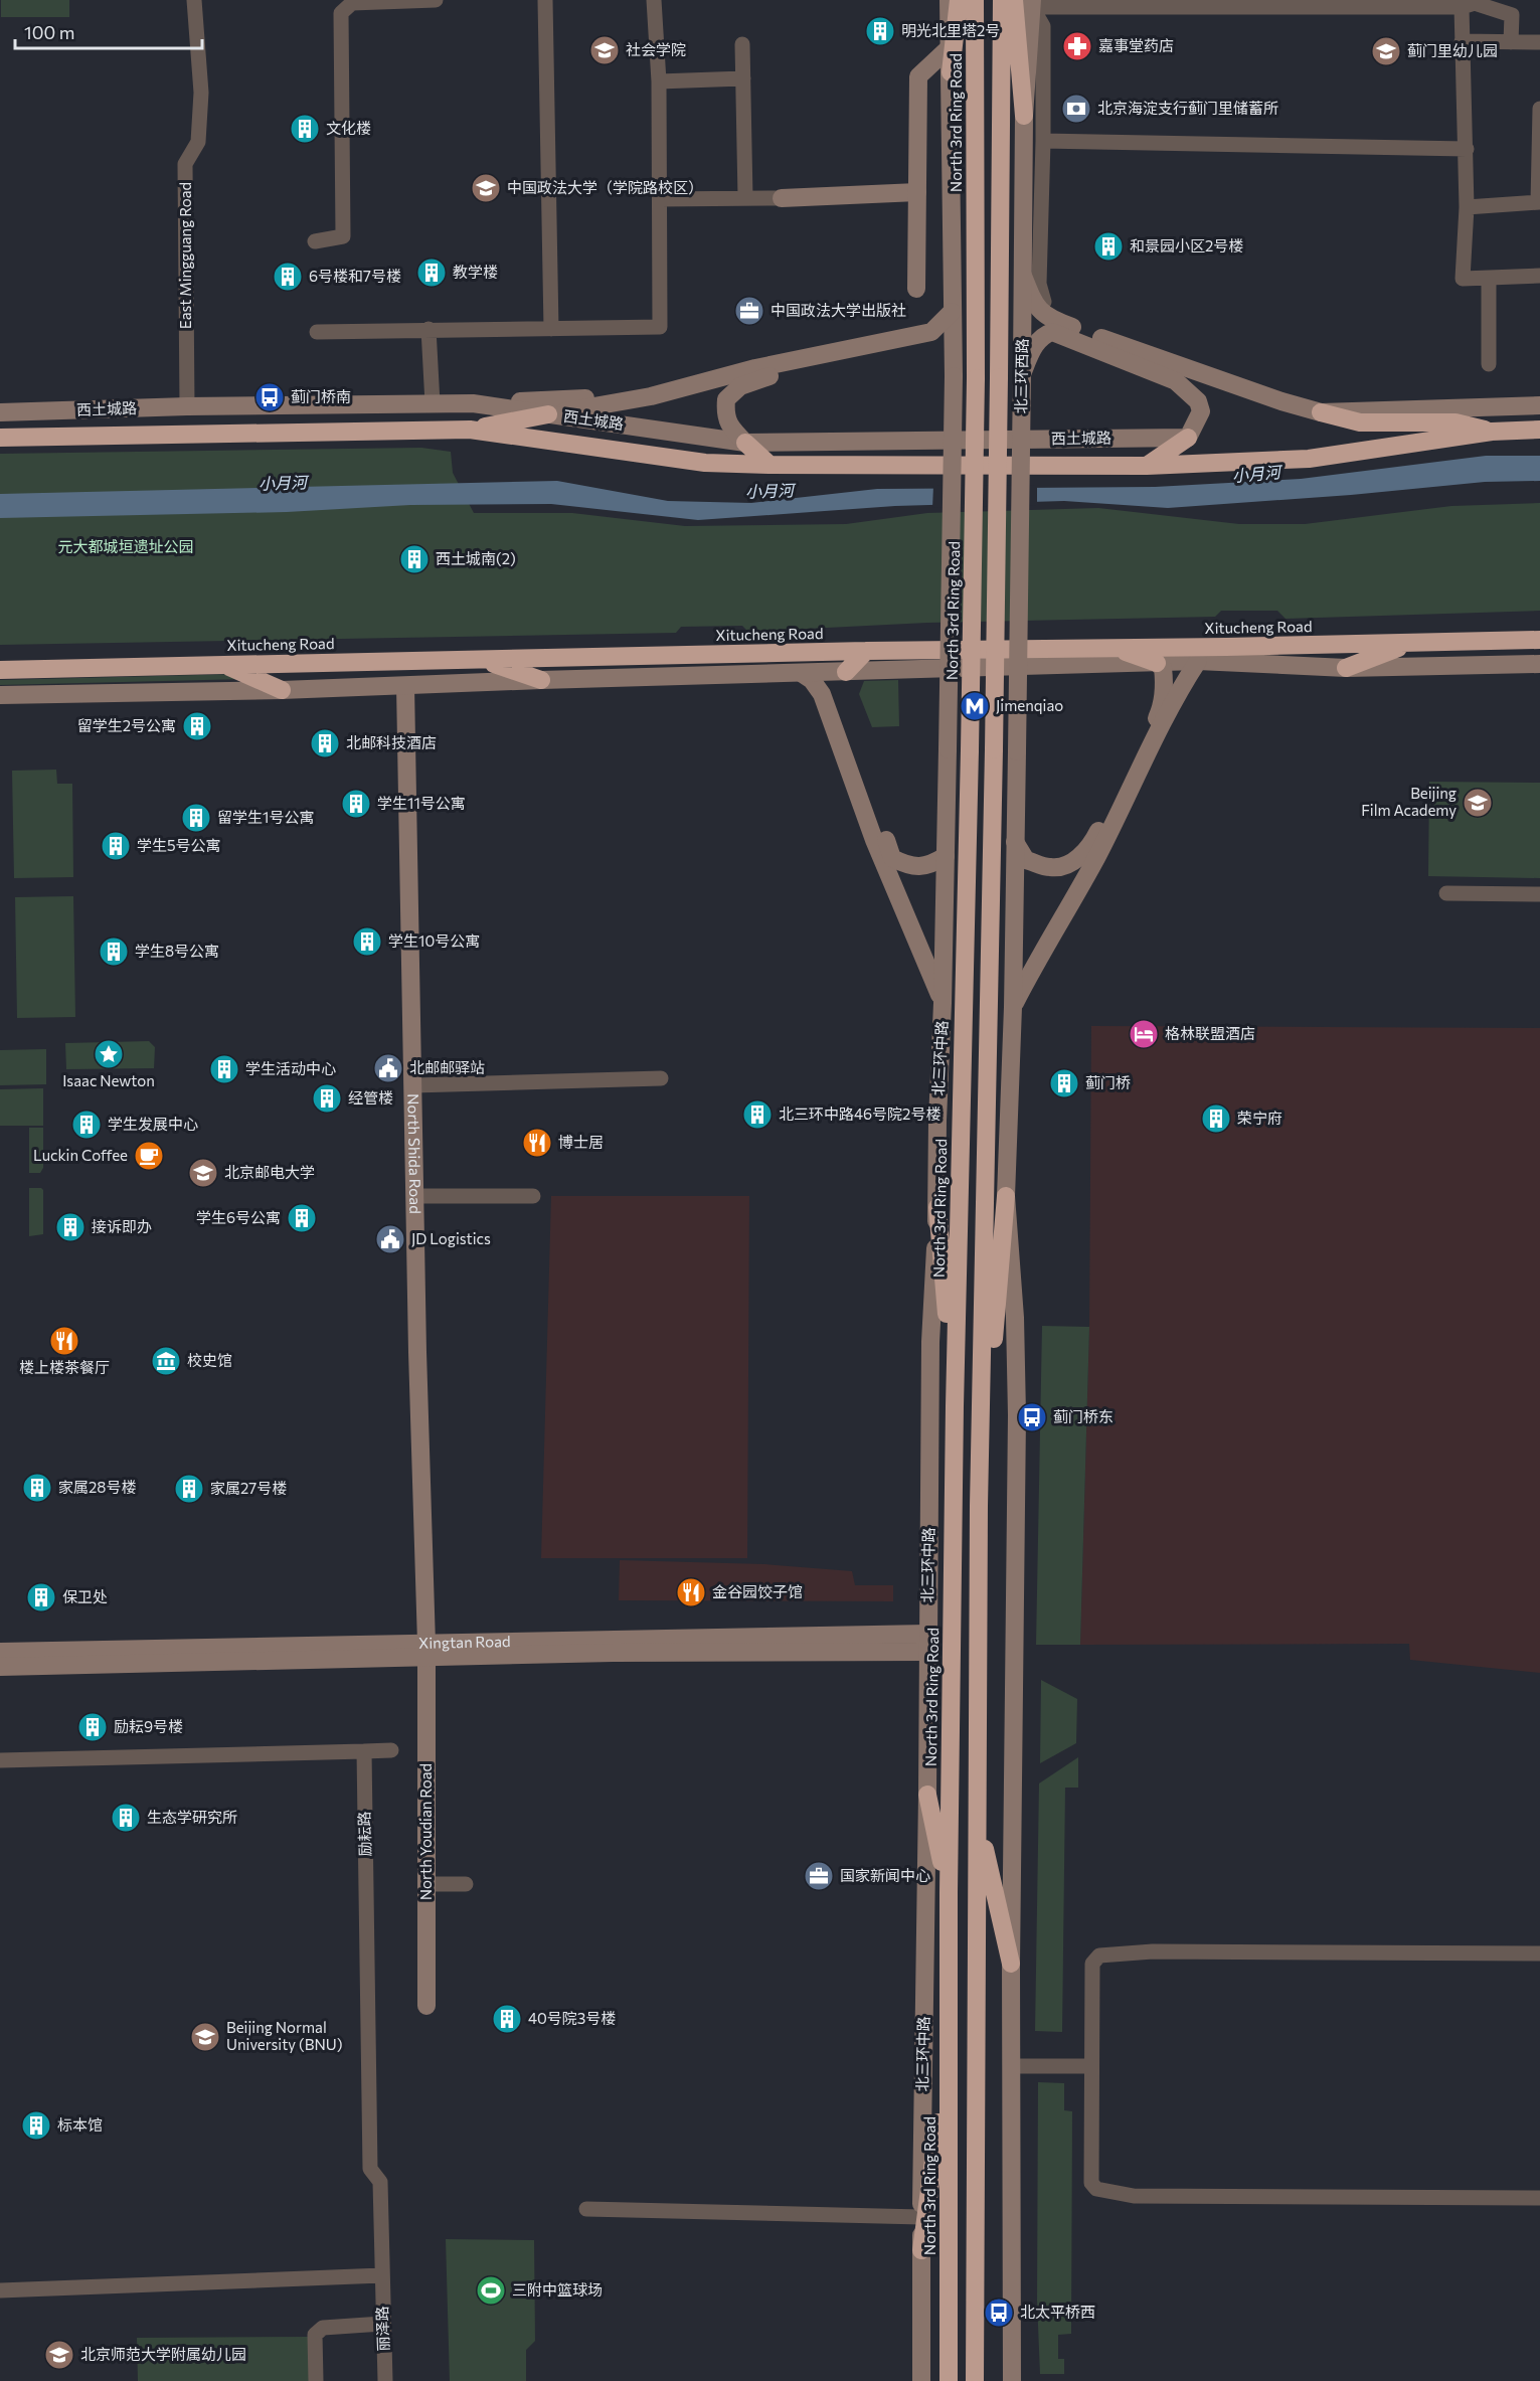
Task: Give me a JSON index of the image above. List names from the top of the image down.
{
  "streets": {
    "highway": ["North 3rd Ring Road", "Xitucheng Road"],
    "street": [
      "East Mingguang Road",
      "北三环西路",
      "西土城路",
      "北三环中路",
      "North Shida Road",
      "Xingtan Road",
      "North Youdian Road",
      "励耘路",
      "丽泽路"
    ]
  },
  "crossings": [
    ["East Mingguang Road", "西土城路"],
    ["北三环中路", "Xingtan Road"],
    ["North Shida Road", "Xingtan Road"],
    ["North Shida Road", "North Youdian Road"],
    ["Xingtan Road", "North Youdian Road"],
    ["励耘路", "丽泽路"]
  ],
  "water": ["小月河"],
  "parks": ["元大都城垣遗址公园"],
  "places": {
    "building": [
      "明光北里塔2号",
      "文化楼",
      "和景园小区2号楼",
      "教学楼",
      "6号楼和7号楼",
      "西土城南(2)",
      "留学生2号公寓",
      "北邮科技酒店",
      "学生11号公寓",
      "留学生1号公寓",
      "学生5号公寓",
      "学生10号公寓",
      "学生8号公寓",
      "学生活动中心",
      "蓟门桥",
      "经管楼",
      "北三环中路46号院2号楼",
      "荣宁府",
      "学生发展中心",
      "学生6号公寓",
      "接诉即办",
      "家属28号楼",
      "家属27号楼",
      "保卫处",
      "励耘9号楼",
      "生态学研究所",
      "40号院3号楼",
      "标本馆"
    ],
    "pharmacy": ["嘉事堂药店"],
    "school or university": [
      "社会学院",
      "蓟门里幼儿园",
      "中国政法大学（学院路校区）",
      "Beijing Film Academy",
      "北京邮电大学",
      "Beijing Normal University (BNU)",
      "北京师范大学附属幼儿园"
    ],
    "bank": ["北京海淀支行蓟门里储蓄所"],
    "office": ["中国政法大学出版社", "国家新闻中心"],
    "bus stop": ["蓟门桥南", "蓟门桥东", "北太平桥西"],
    "metro station": ["Jimenqiao"],
    "hotel": ["格林联盟酒店"],
    "place": ["Isaac Newton"],
    "public building": ["北邮邮驿站", "JD Logistics"],
    "restaurant": ["博士居", "楼上楼茶餐厅", "金谷园饺子馆"],
    "cafe": ["Luckin Coffee"],
    "museum": ["校史馆"],
    "sports": ["三附中篮球场"]
  },
  "scale_bar": "100 m"
}
